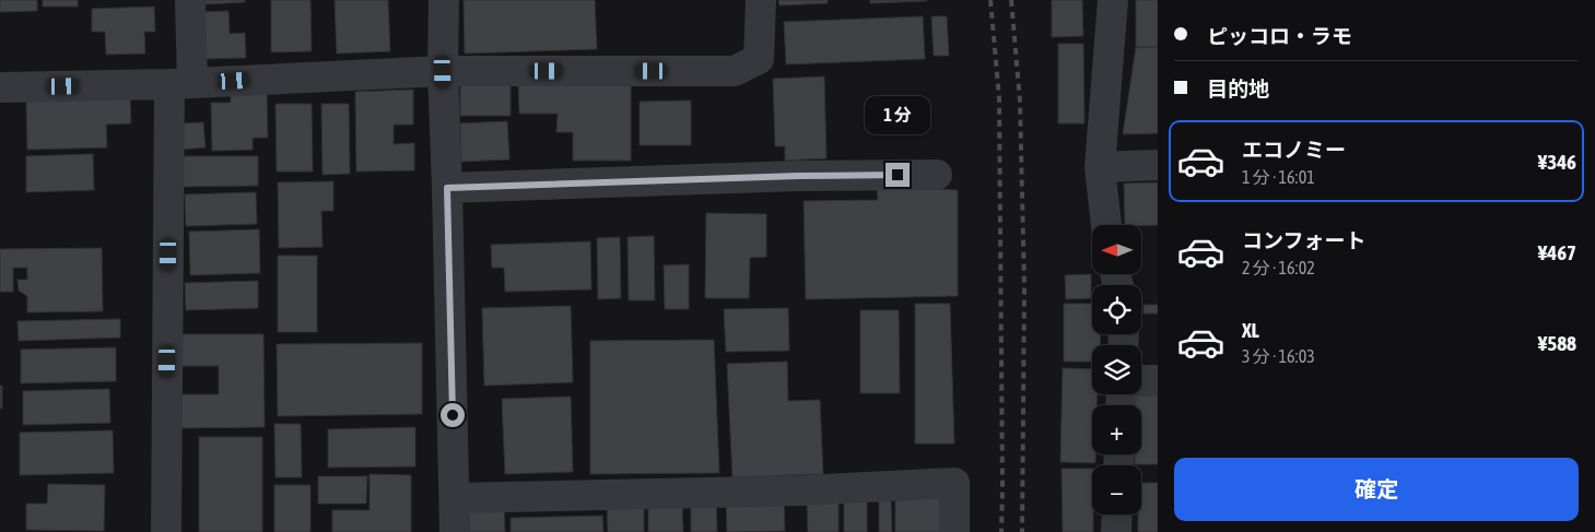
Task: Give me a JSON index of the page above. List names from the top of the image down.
{
  "north": "left",
  "page": {
    "banner": ["ピッコロ・ラモ", "目的地"],
    "bubble": "1 分",
    "list": [
      {
        "name": "エコノミー",
        "note": "1 分 · 16:01",
        "value": "¥346"
      },
      {
        "name": "コンフォート",
        "note": "2 分 · 16:02",
        "value": "¥467"
      },
      {
        "name": "XL",
        "note": "3 分 · 16:03",
        "value": "¥588"
      }
    ],
    "map_buttons": ["+", "−"],
    "buttons": "確定"
  }
}
